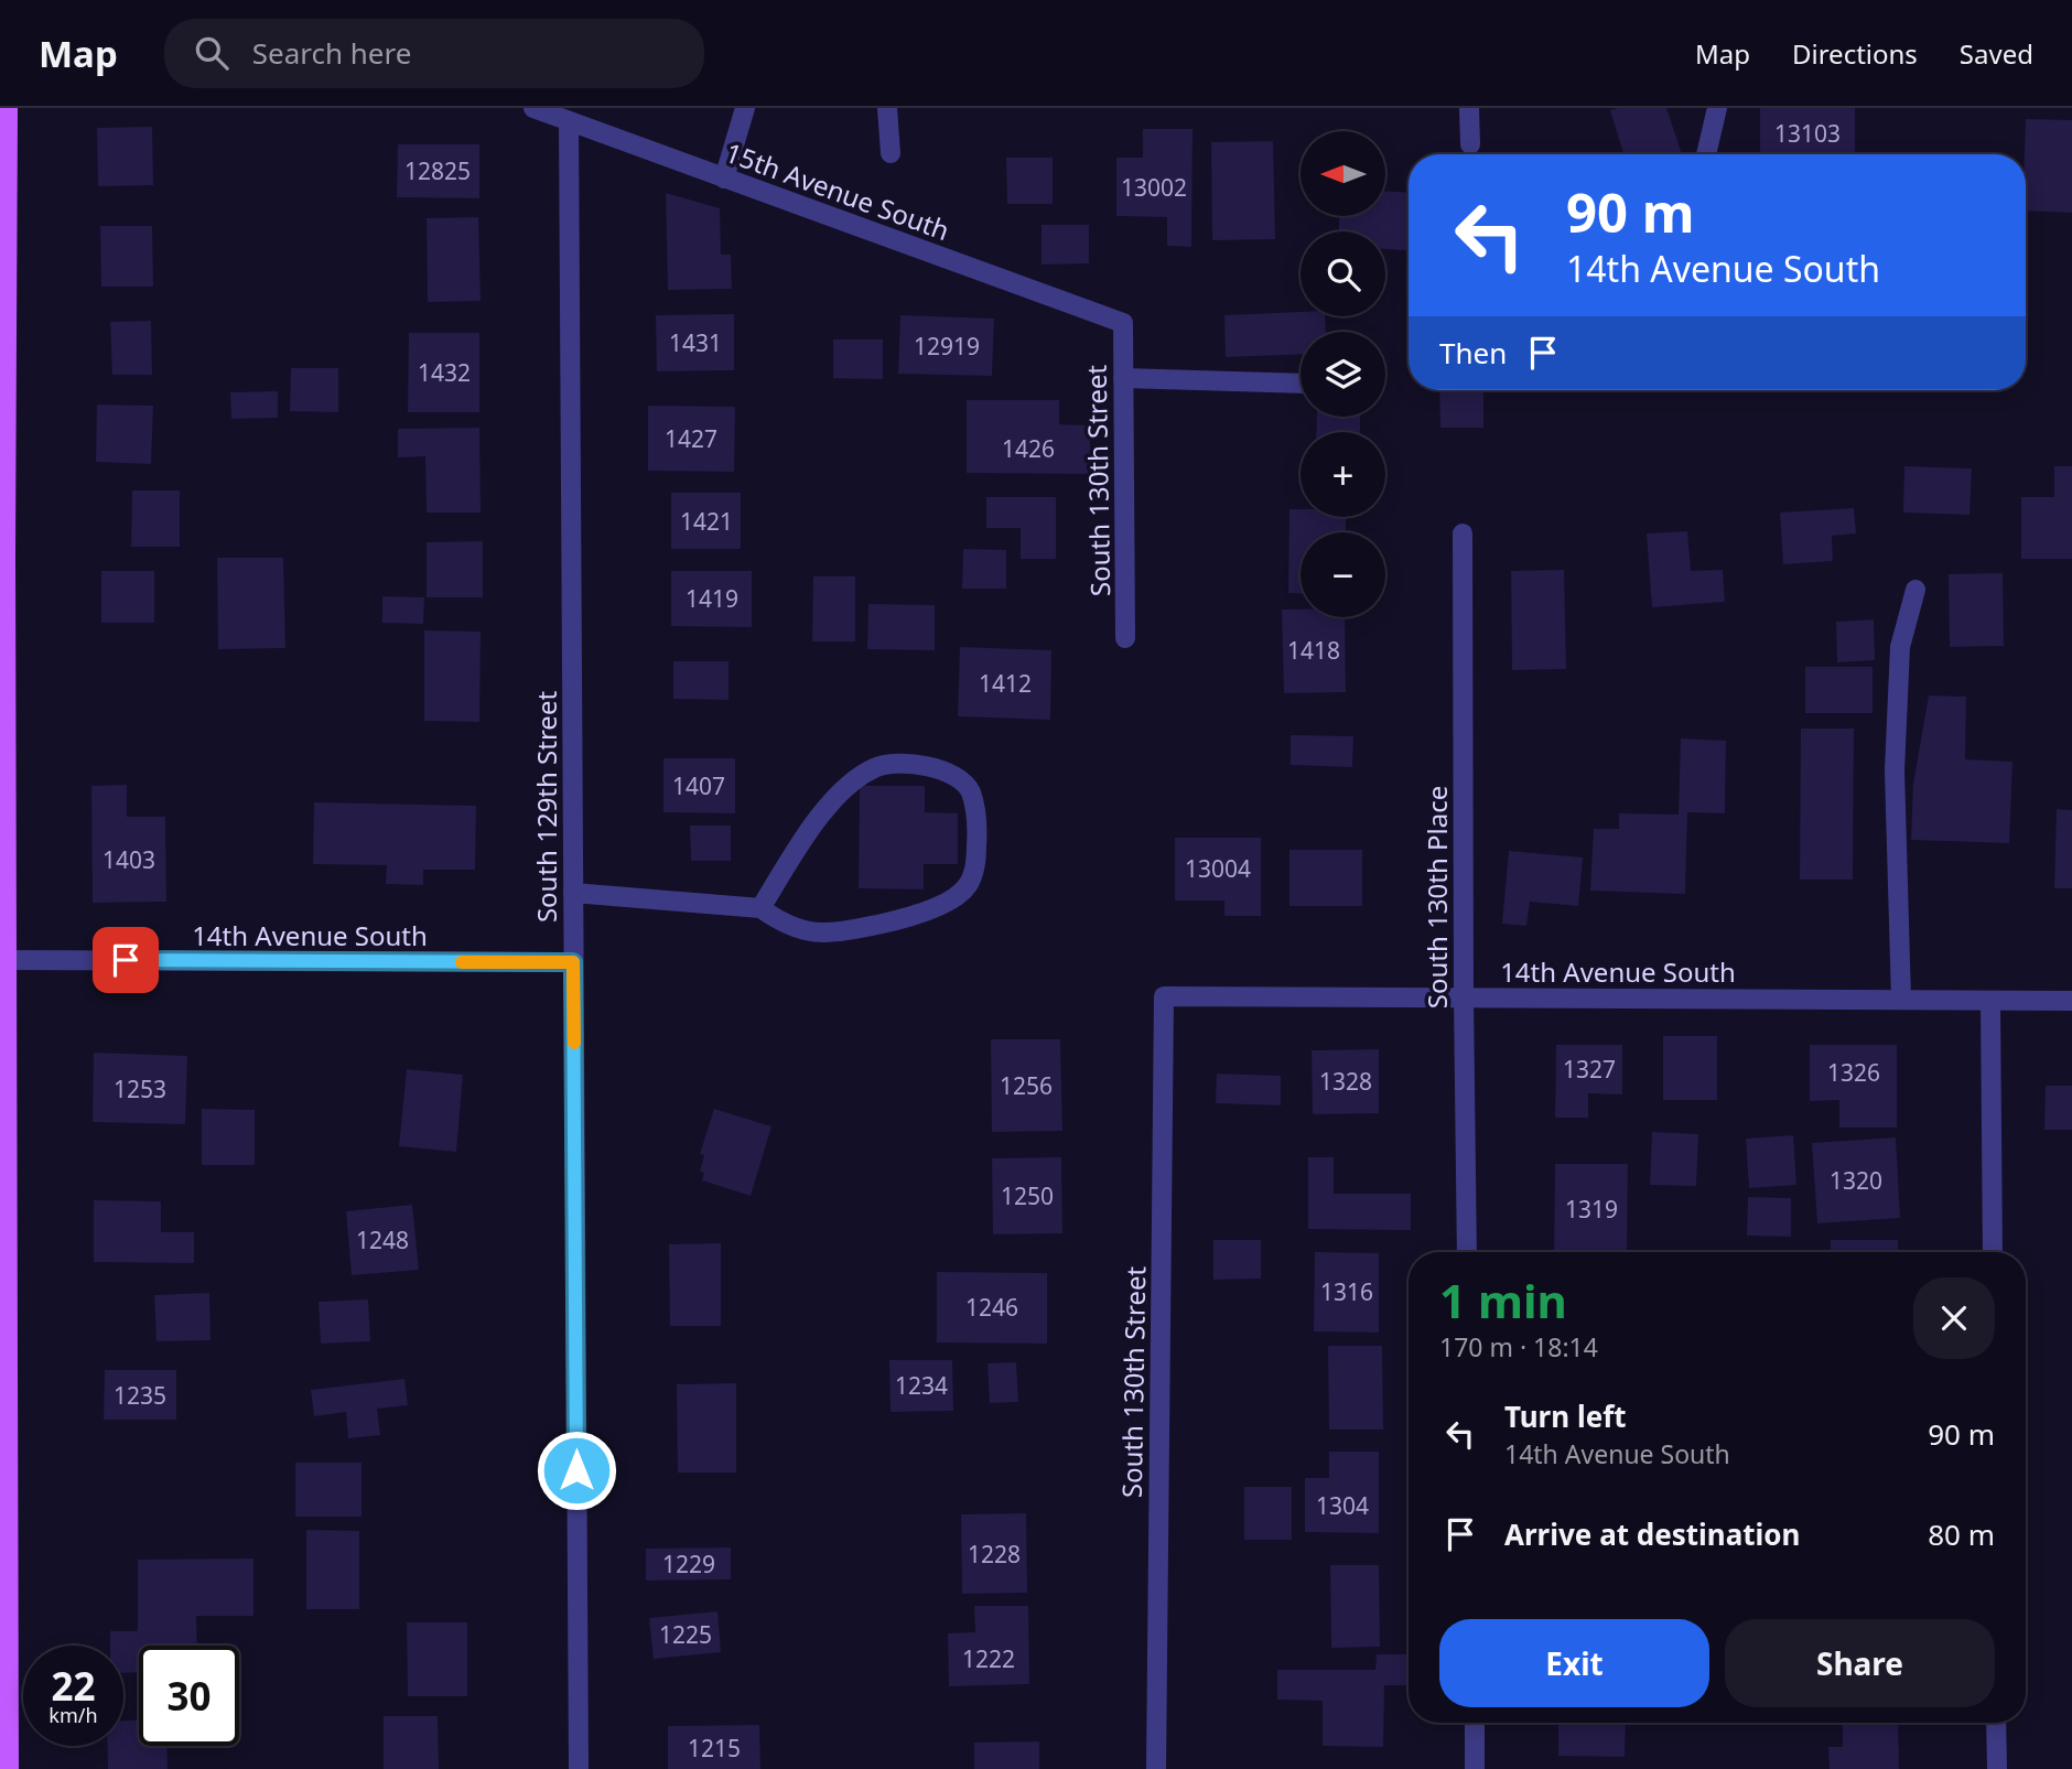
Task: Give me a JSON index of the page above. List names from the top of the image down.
{
  "streets": {
    "street": [
      "15th Avenue South",
      "South 130th Street",
      "South 129th Street",
      "South 130th Place",
      "14th Avenue South"
    ]
  },
  "crossings": [
    ["15th Avenue South", "South 130th Street"],
    ["15th Avenue South", "South 129th Street"],
    ["South 130th Street", "14th Avenue South"],
    ["South 129th Street", "14th Avenue South"],
    ["South 130th Place", "14th Avenue South"]
  ],
  "house_numbers": [
    "13103",
    "12825",
    "13002",
    "1431",
    "12919",
    "1432",
    "1427",
    "1426",
    "1421",
    "1419",
    "1418",
    "1412",
    "1407",
    "1403",
    "13004",
    "1327",
    "1326",
    "1328",
    "1256",
    "1253",
    "1320",
    "1250",
    "1319",
    "1248",
    "1316",
    "1246",
    "1234",
    "1235",
    "1304",
    "1228",
    "1229",
    "1225",
    "1222",
    "1215"
  ],
  "north": "left",
  "page": {
    "header": "Map",
    "search": "Search here",
    "nav": ["Map", "Directions", "Saved"],
    "map_buttons": ["+", "−"],
    "turn": ["90 m", "14th Avenue South"],
    "then": "Then",
    "heading": ["1 min", "170 m · 18:14"],
    "list": [
      {
        "name": "Turn left",
        "note": "14th Avenue South",
        "value": "90 m"
      },
      {
        "name": "Arrive at destination",
        "value": "80 m"
      }
    ],
    "buttons": ["Exit", "Share"],
    "speed": "22 km/h",
    "limit": "30"
  }
}
